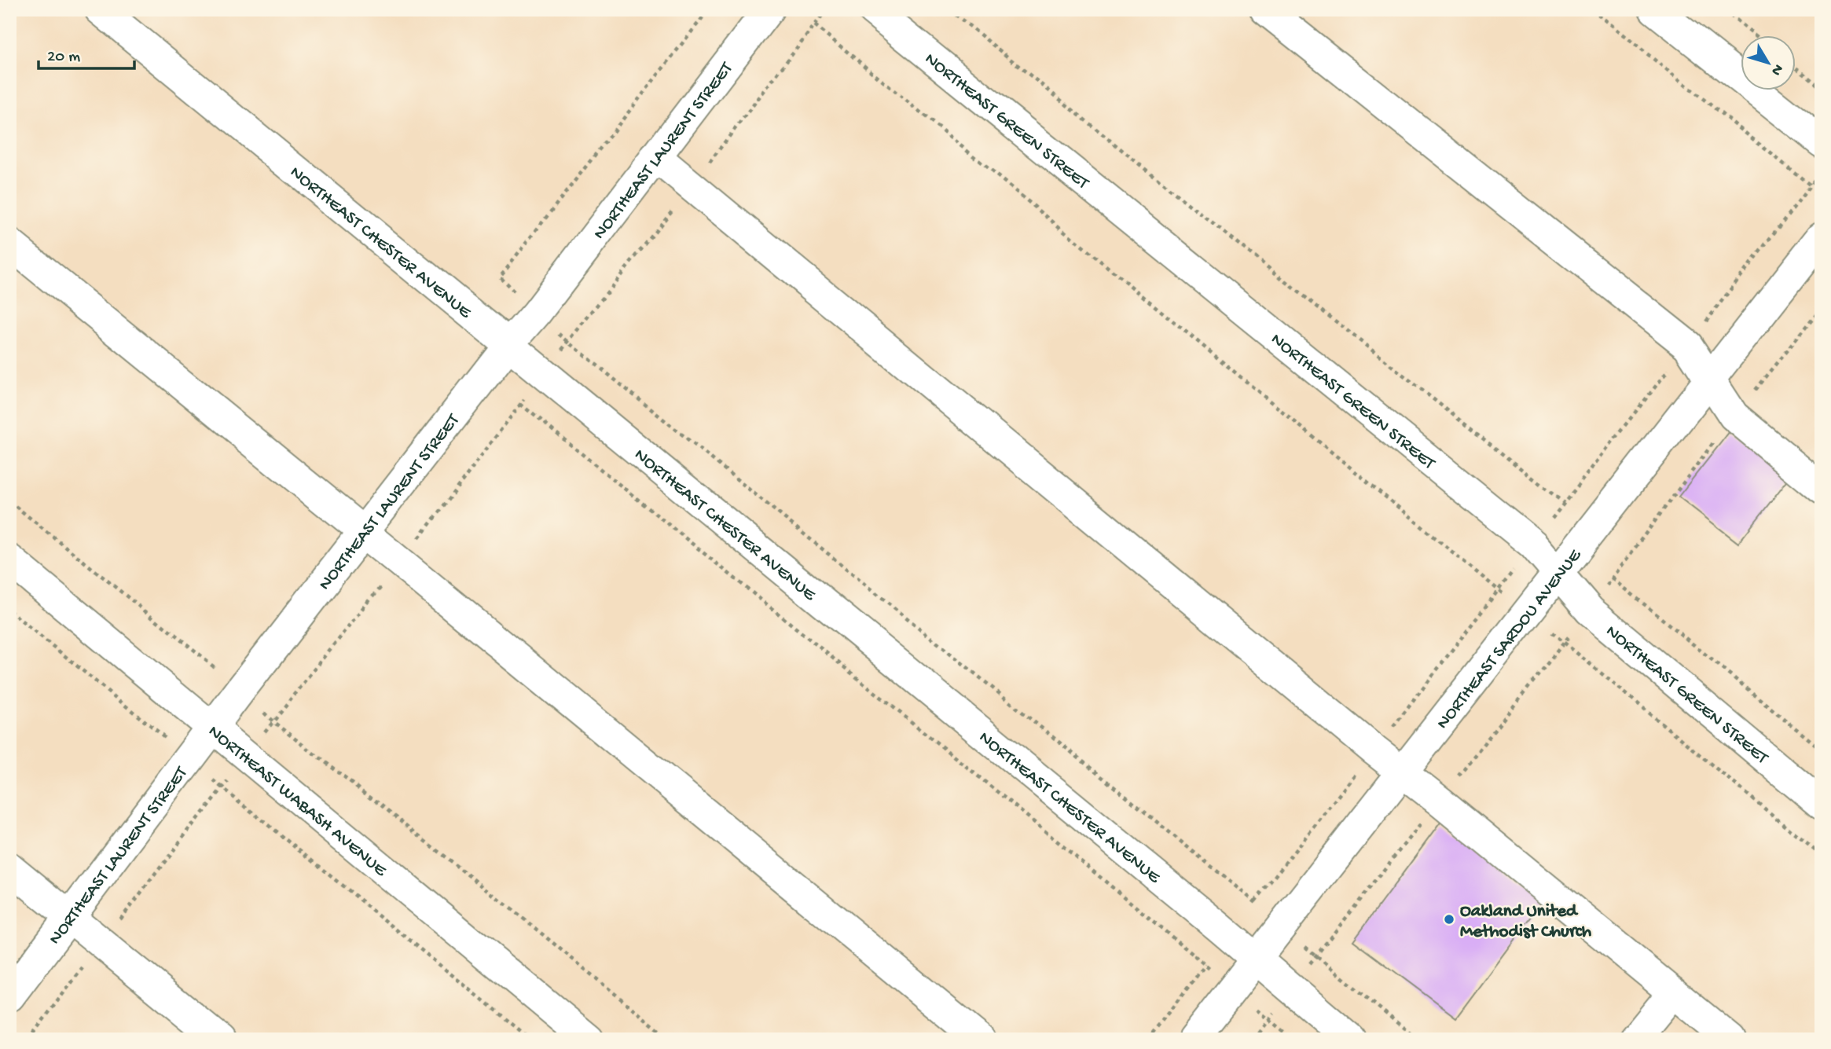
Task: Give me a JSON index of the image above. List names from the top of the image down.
{
  "streets": {
    "street": [
      "NORTHEAST GREEN STREET",
      "NORTHEAST LAURENT STREET",
      "NORTHEAST CHESTER AVENUE",
      "NORTHEAST SARDOU AVENUE",
      "NORTHEAST WABASH AVENUE"
    ]
  },
  "crossings": [
    ["NORTHEAST GREEN STREET", "NORTHEAST SARDOU AVENUE"],
    ["NORTHEAST LAURENT STREET", "NORTHEAST CHESTER AVENUE"],
    ["NORTHEAST LAURENT STREET", "NORTHEAST WABASH AVENUE"],
    ["NORTHEAST CHESTER AVENUE", "NORTHEAST SARDOU AVENUE"]
  ],
  "places": ["Oakland United Methodist Church"],
  "scale_bar": "20 m",
  "north": "bottom right"
}
